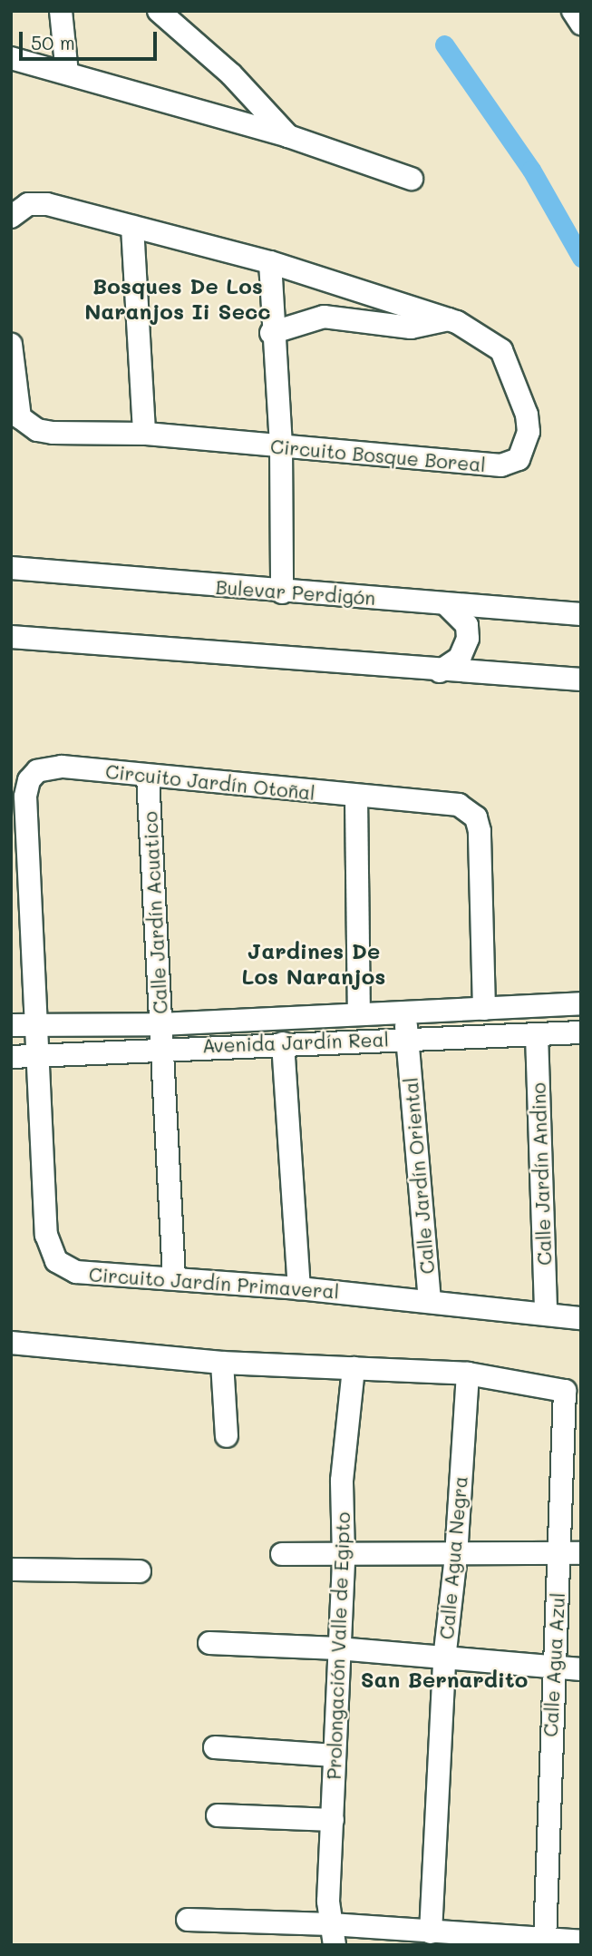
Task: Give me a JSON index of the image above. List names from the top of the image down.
{
  "streets": {
    "street": [
      "Circuito Bosque Boreal",
      "Bulevar Perdigón",
      "Circuito Jardín Otoñal",
      "Calle Jardín Acuatico",
      "Avenida Jardín Real",
      "Calle Jardín Andino",
      "Calle Jardín Oriental",
      "Circuito Jardín Primaveral",
      "Calle Agua Negra",
      "Prolongación Valle de Egipto",
      "Calle Agua Azul"
    ]
  },
  "crossings": [
    ["Circuito Jardín Otoñal", "Calle Jardín Acuatico"],
    ["Circuito Jardín Otoñal", "Avenida Jardín Real"],
    ["Circuito Jardín Otoñal", "Circuito Jardín Primaveral"],
    ["Calle Jardín Acuatico", "Avenida Jardín Real"],
    ["Calle Jardín Acuatico", "Circuito Jardín Primaveral"],
    ["Avenida Jardín Real", "Calle Jardín Andino"],
    ["Avenida Jardín Real", "Calle Jardín Oriental"],
    ["Avenida Jardín Real", "Circuito Jardín Primaveral"],
    ["Calle Jardín Andino", "Circuito Jardín Primaveral"],
    ["Calle Jardín Oriental", "Circuito Jardín Primaveral"],
    ["Calle Agua Negra", "Calle Agua Azul"]
  ],
  "districts": ["Bosques De Los Naranjos Ii Secc", "Jardines De Los Naranjos", "San Bernardito"],
  "scale_bar": "50 m"
}
